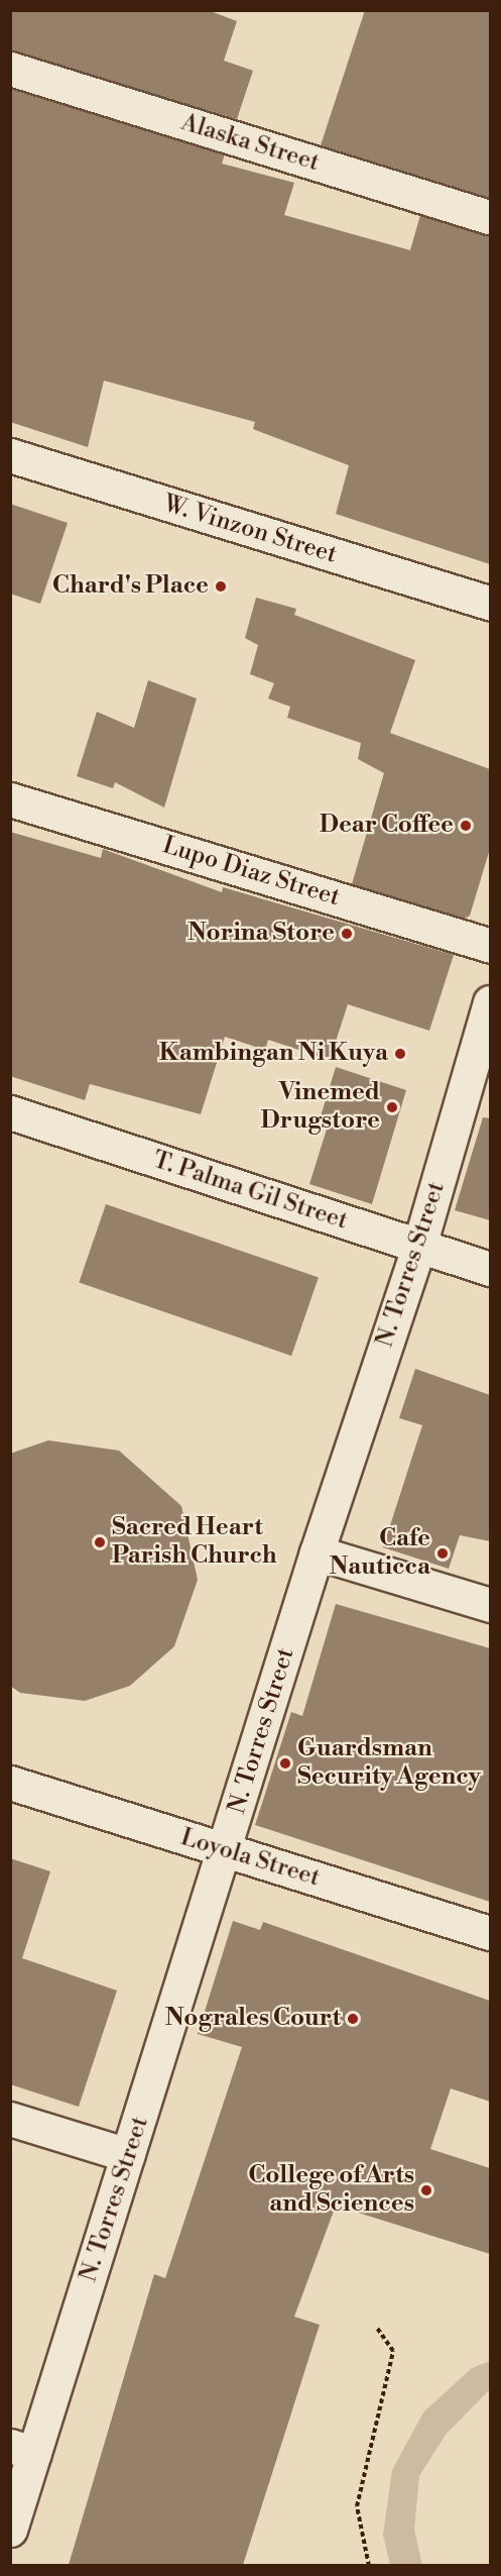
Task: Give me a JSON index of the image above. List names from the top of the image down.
{
  "streets": {
    "street": [
      "Alaska Street",
      "W. Vinzon Street",
      "Lupo Diaz Street",
      "T. Palma Gil Street",
      "N. Torres Street",
      "Loyola Street"
    ]
  },
  "crossings": [
    ["T. Palma Gil Street", "N. Torres Street"],
    ["N. Torres Street", "Loyola Street"]
  ],
  "places": [
    "Chard's Place",
    "Dear Coffee",
    "Norina Store",
    "Kambingan Ni Kuya",
    "Vinemed Drugstore",
    "Sacred Heart Parish Church",
    "Cafe Nauticca",
    "Guardsman Security Agency",
    "Nograles Court",
    "College of Arts and Sciences"
  ]
}
